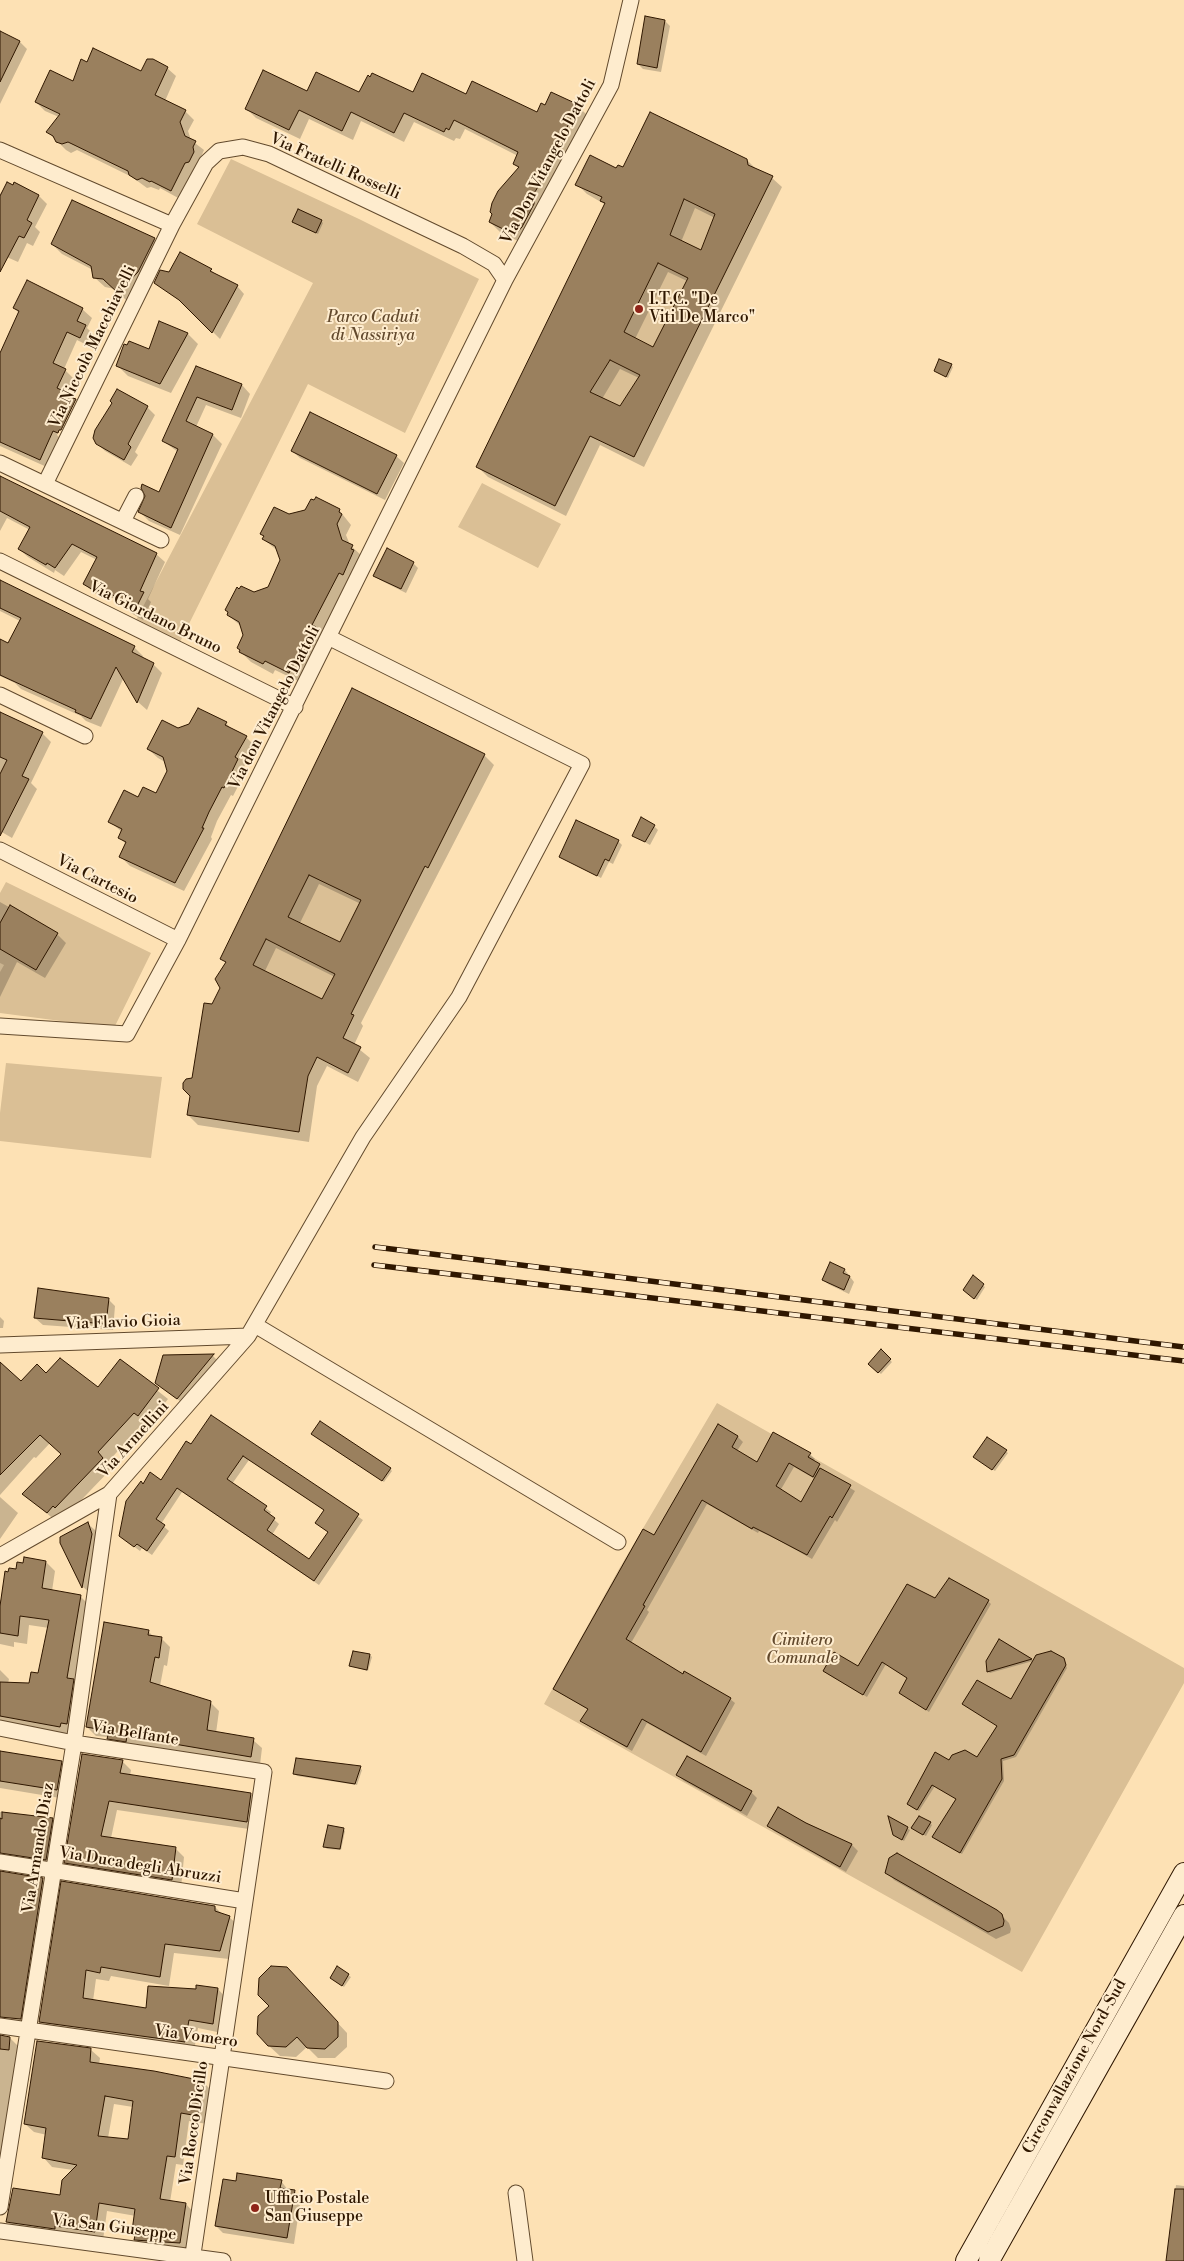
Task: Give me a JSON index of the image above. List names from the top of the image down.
{
  "streets": {
    "main road": ["Circonvallazione Nord-Sud"],
    "street": [
      "Via Don Vitangelo Dattoli",
      "Via Fratelli Rosselli",
      "Via Niccolò Macchiavelli",
      "Via Giordano Bruno",
      "Via don Vitangelo Dattoli",
      "Via Cartesio",
      "Via Flavio Gioia",
      "Via Armellini",
      "Via Belfante",
      "Via Armando Diaz",
      "Via Duca degli Abruzzi",
      "Via Vomero",
      "Via Rocco Dicillo",
      "Via San Giuseppe"
    ]
  },
  "crossings": [
    ["Via Don Vitangelo Dattoli", "Via Fratelli Rosselli"],
    ["Via Don Vitangelo Dattoli", "Via don Vitangelo Dattoli"],
    ["Via Fratelli Rosselli", "Via Niccolò Macchiavelli"],
    ["Via Fratelli Rosselli", "Via don Vitangelo Dattoli"],
    ["Via Giordano Bruno", "Via don Vitangelo Dattoli"],
    ["Via don Vitangelo Dattoli", "Via Cartesio"],
    ["Via don Vitangelo Dattoli", "Via Armellini"],
    ["Via Flavio Gioia", "Via Armellini"],
    ["Via Armellini", "Via Armando Diaz"],
    ["Via Belfante", "Via Armando Diaz"],
    ["Via Belfante", "Via Rocco Dicillo"],
    ["Via Armando Diaz", "Via Duca degli Abruzzi"],
    ["Via Armando Diaz", "Via Vomero"],
    ["Via Duca degli Abruzzi", "Via Rocco Dicillo"],
    ["Via Vomero", "Via Rocco Dicillo"],
    ["Via Rocco Dicillo", "Via San Giuseppe"]
  ],
  "parks": ["Parco Caduti di Nassiriya", "Cimitero Comunale"],
  "places": ["I.T.C. \"De Viti De Marco\"", "Ufficio Postale San Giuseppe"]
}
